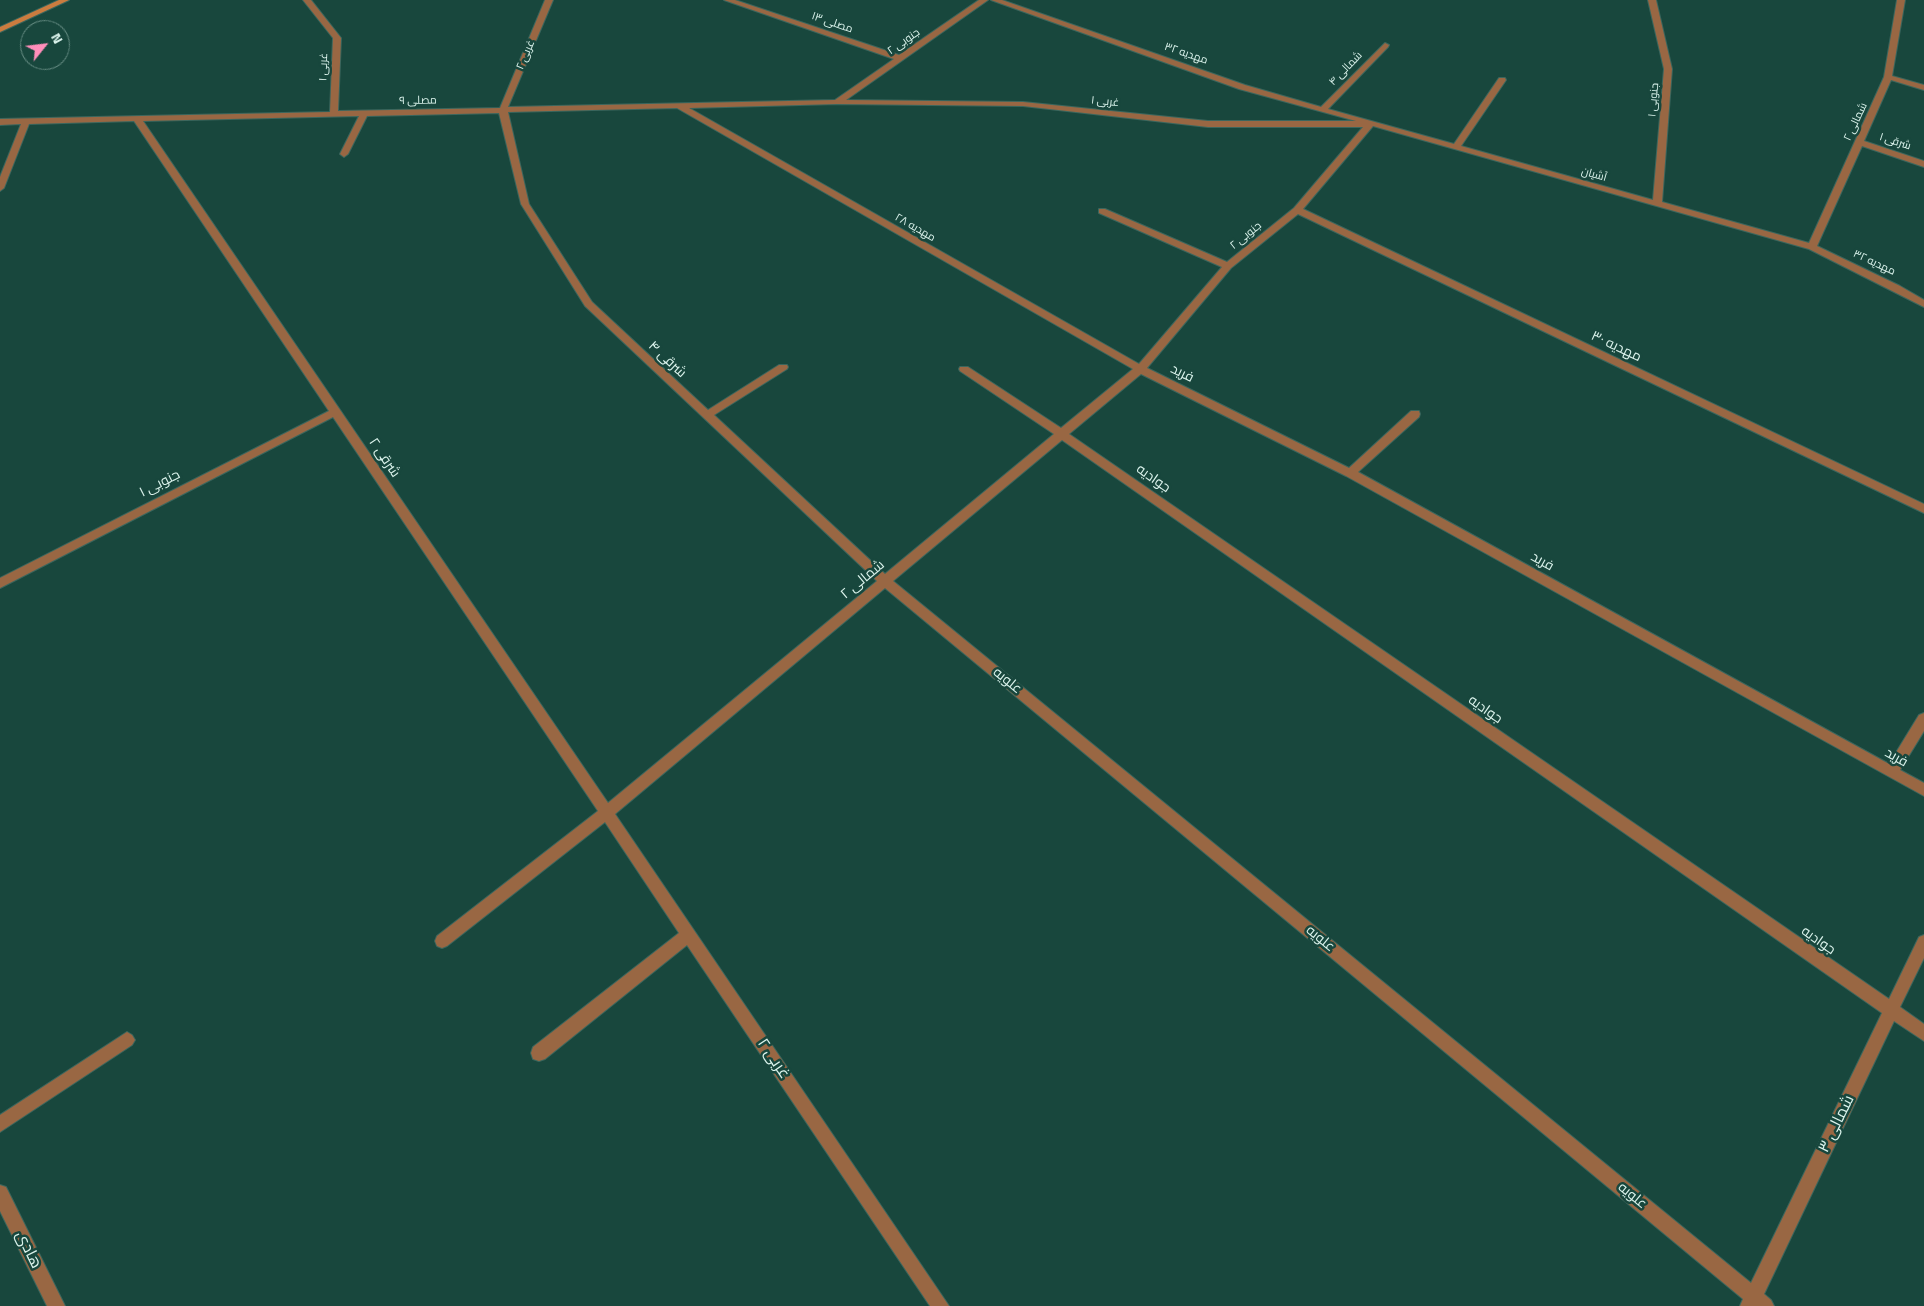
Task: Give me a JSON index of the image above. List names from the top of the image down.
{
  "streets": {
    "street": [
      "مصلی ۱۳",
      "جنوبی ۲",
      "مهدیه ۳۲",
      "۲ غربی",
      "۱ غربی",
      "شمالی ۴",
      "جنوبی ۱",
      "مصلی ۹",
      "شمالی ۲",
      "شرقی ۱",
      "آشیان",
      "مهدیه ۲۸",
      "۲ جنوبی",
      "مهدیه ۳۰",
      "۴ شرقی",
      "فرید",
      "۲ شرقی",
      "جوادیه",
      "۱ جنوبی",
      "۲ شمالی",
      "علویه",
      "۳ شمالی",
      "هادی"
    ]
  },
  "crossings": [
    ["مصلی ۱۳", "جنوبی ۲"],
    ["جنوبی ۲", "۱ غربی"],
    ["جنوبی ۲", "مصلی ۹"],
    ["مهدیه ۳۲", "۱ غربی"],
    ["مهدیه ۳۲", "شمالی ۴"],
    ["مهدیه ۳۲", "شمالی ۲"],
    ["مهدیه ۳۲", "آشیان"],
    ["مهدیه ۳۲", "۲ جنوبی"],
    ["۲ غربی", "مصلی ۹"],
    ["۲ غربی", "۴ شرقی"],
    ["۲ غربی", "۲ شرقی"],
    ["۲ غربی", "۲ شمالی"],
    ["۱ غربی", "مصلی ۹"],
    ["۱ غربی", "آشیان"],
    ["۱ غربی", "۲ جنوبی"],
    ["جنوبی ۱", "آشیان"],
    ["مصلی ۹", "مهدیه ۲۸"],
    ["مصلی ۹", "۴ شرقی"],
    ["مصلی ۹", "۲ شرقی"],
    ["شمالی ۲", "شرقی ۱"],
    ["شمالی ۲", "آشیان"],
    ["آشیان", "۲ جنوبی"],
    ["مهدیه ۲۸", "۲ جنوبی"],
    ["مهدیه ۲۸", "فرید"],
    ["مهدیه ۲۸", "۲ شمالی"],
    ["۲ جنوبی", "مهدیه ۳۰"],
    ["۲ جنوبی", "فرید"],
    ["۲ جنوبی", "۲ شمالی"],
    ["۴ شرقی", "۲ شمالی"],
    ["۴ شرقی", "علویه"],
    ["فرید", "۲ شمالی"],
    ["۲ شرقی", "۱ جنوبی"],
    ["۲ شرقی", "۲ شمالی"],
    ["جوادیه", "۲ شمالی"],
    ["جوادیه", "۳ شمالی"],
    ["۲ شمالی", "علویه"],
    ["علویه", "۳ شمالی"]
  ],
  "north": "top right"
}
